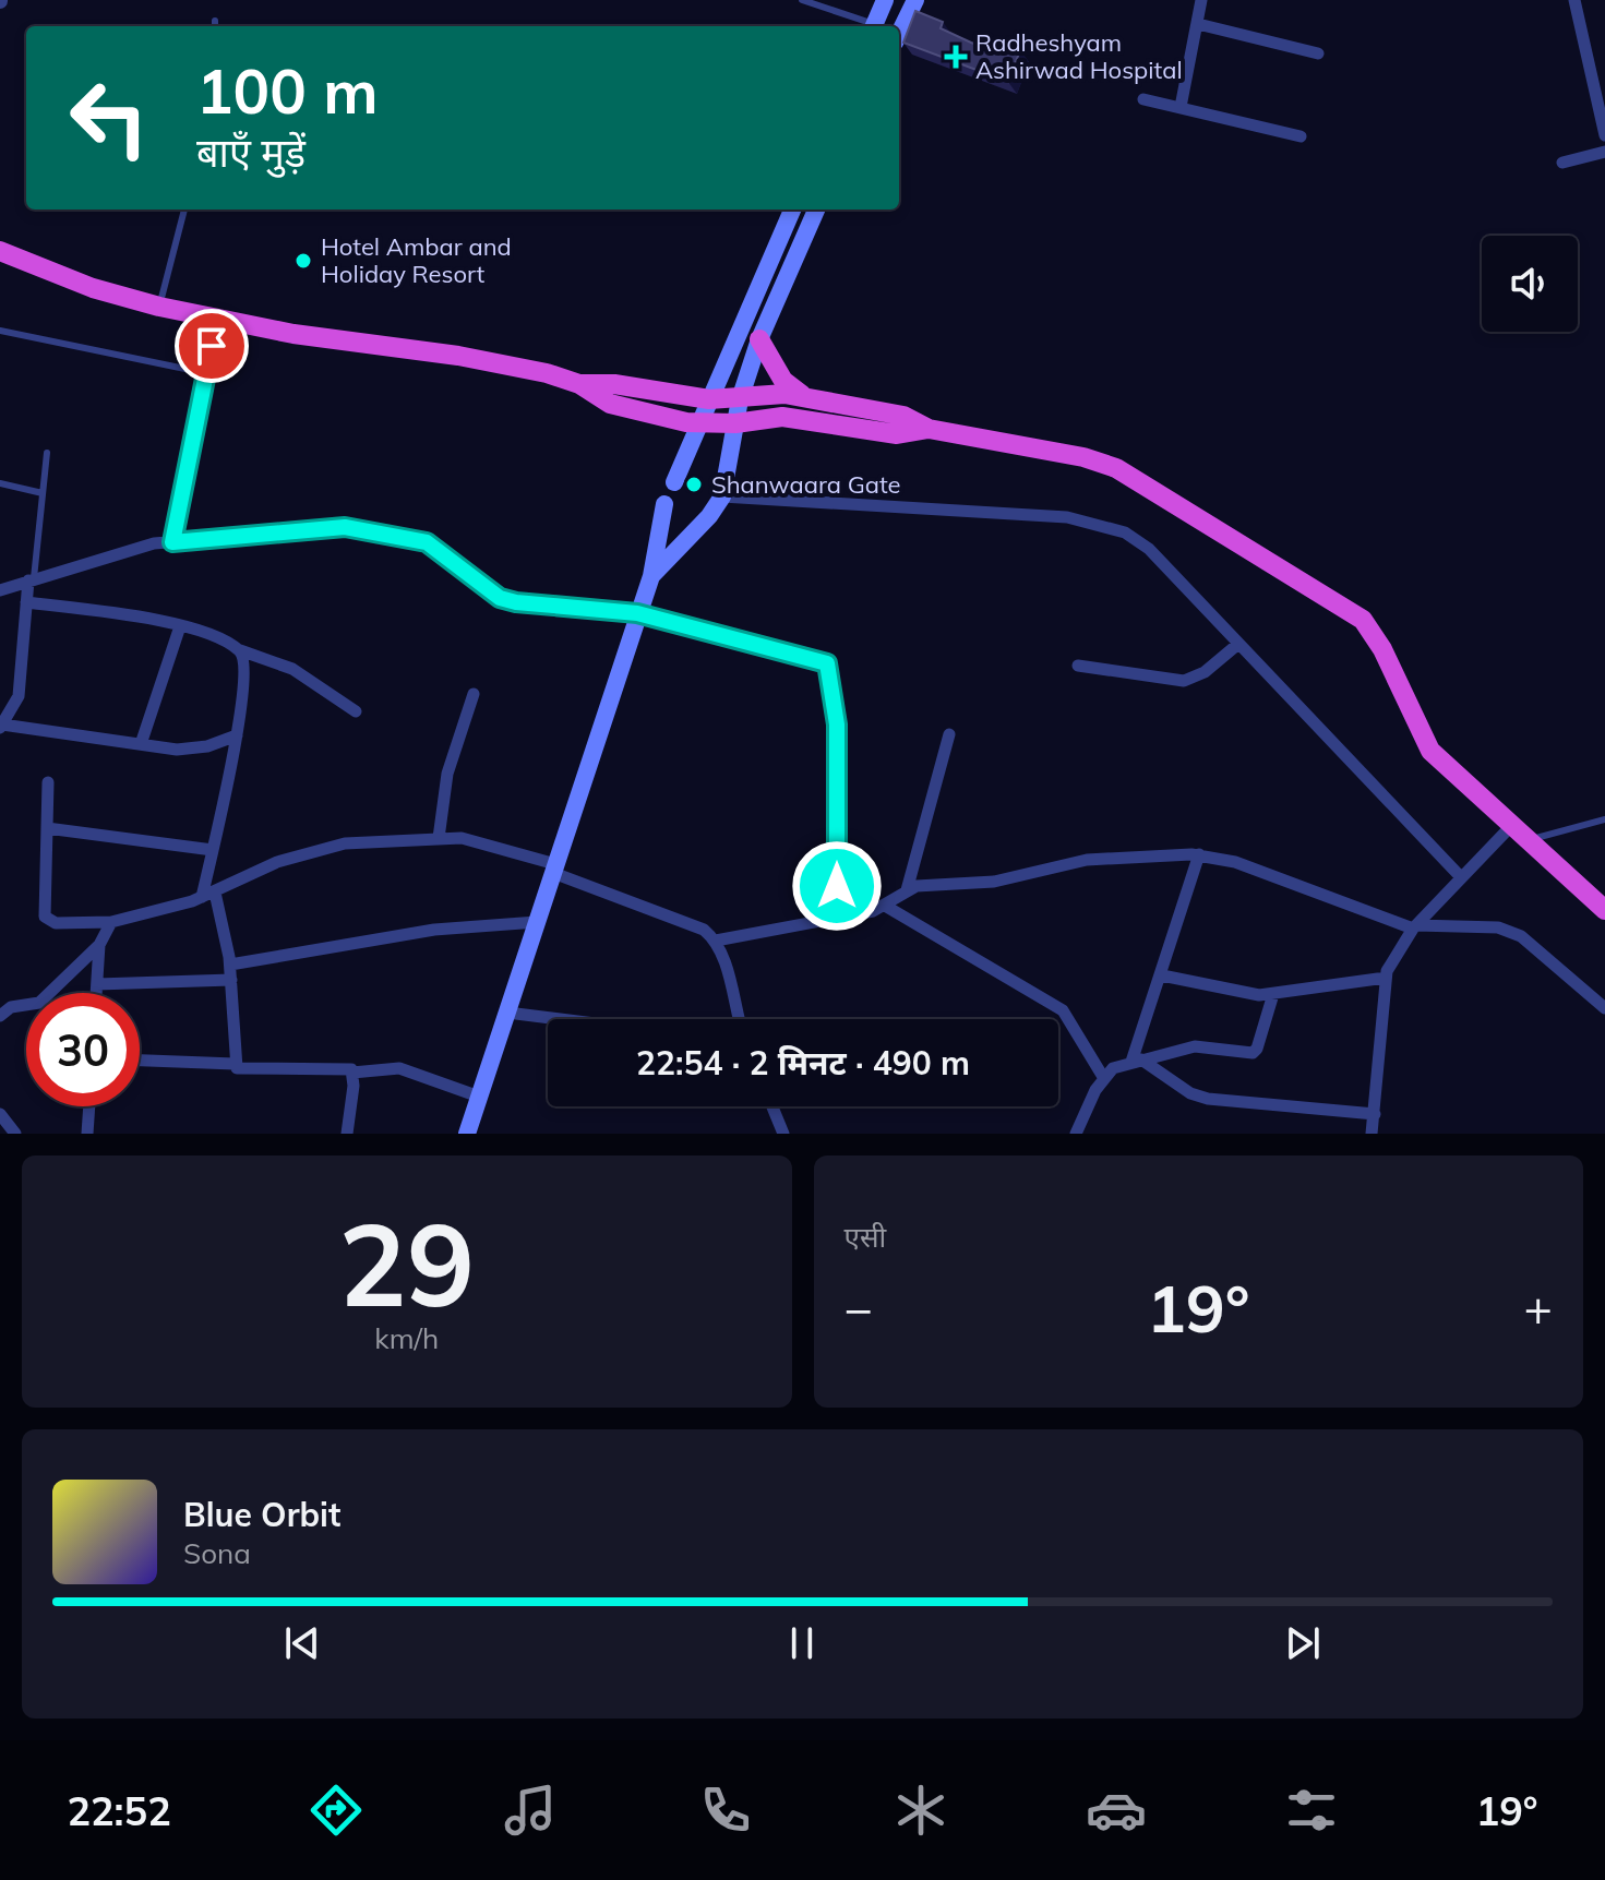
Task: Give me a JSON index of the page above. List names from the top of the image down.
{
  "places": {
    "health": ["Radheshyam Ashirwad Hospital"],
    "other": ["Hotel Ambar and Holiday Resort", "Shanwaara Gate"]
  },
  "page": {
    "turn": ["100 m", "बाएँ मुड़ें"],
    "limit": "30",
    "trip": "22:54 · 2 मिनट · 490 m",
    "tile": [
      ["29", "km/h"],
      "एसी"
    ],
    "heat": ["−", "19°", "+"],
    "song": ["Blue Orbit", "Sona"],
    "tabs": ["22:52", "19°"]
  }
}
